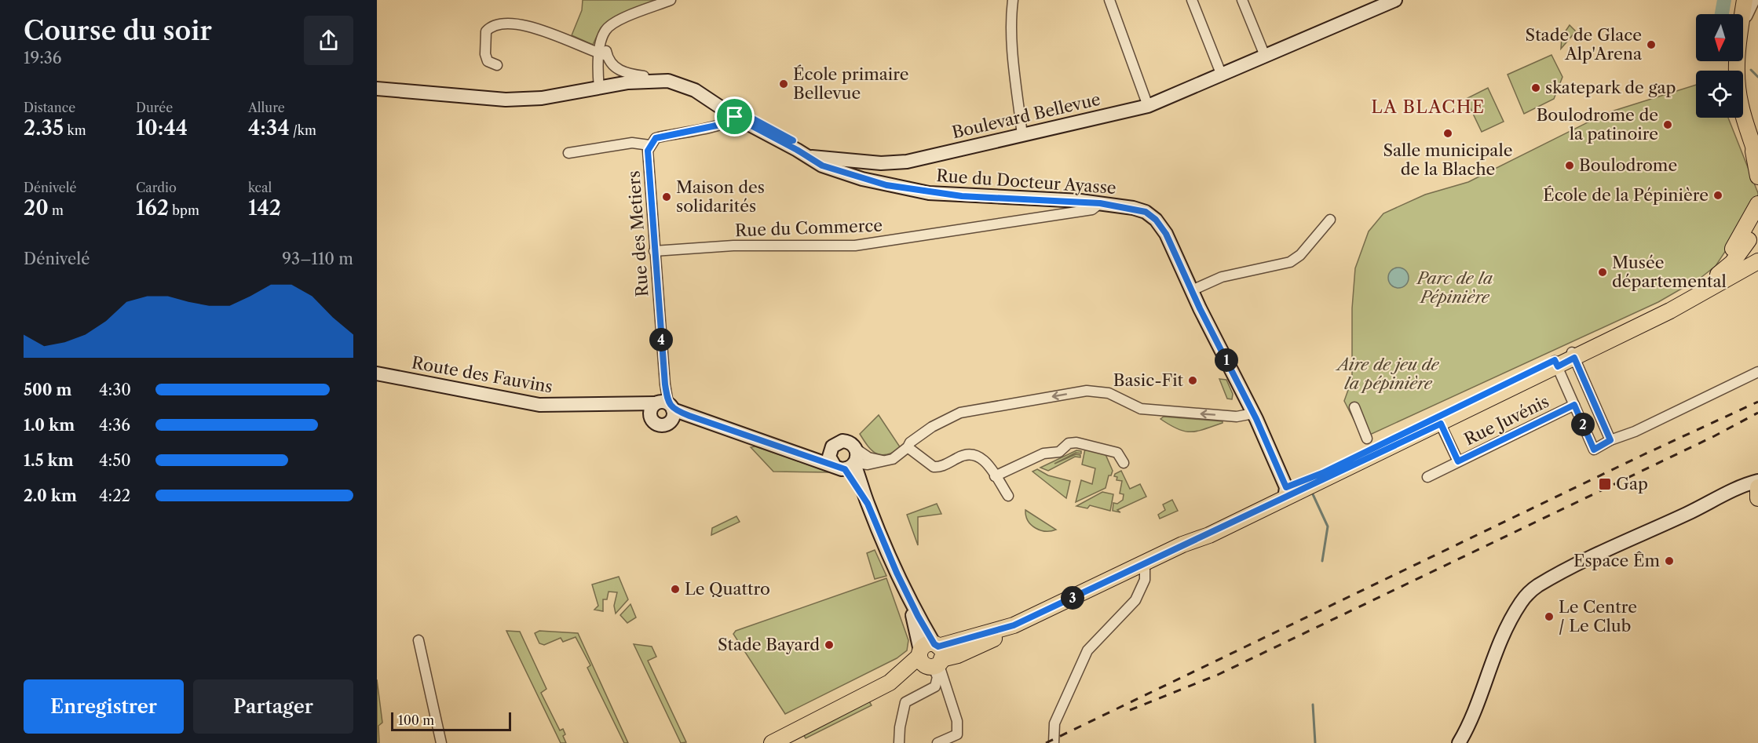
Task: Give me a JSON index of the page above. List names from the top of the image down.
{
  "streets": {
    "street": [
      "Boulevard Bellevue",
      "Rue du Docteur Ayasse",
      "Rue du Commerce",
      "Rue des Metiers",
      "Route des Fauvins",
      "Rue Juvénis"
    ]
  },
  "crossings": [
    ["Boulevard Bellevue", "Rue du Docteur Ayasse"],
    ["Rue du Docteur Ayasse", "Rue du Commerce"],
    ["Rue du Docteur Ayasse", "Route des Fauvins"],
    ["Rue du Commerce", "Rue des Metiers"],
    ["Rue des Metiers", "Route des Fauvins"]
  ],
  "districts": ["LA BLACHE"],
  "parks": ["Parc de la Pépinière", "Aire de jeu de la pépinière"],
  "places": {
    "other": [
      "Stade de Glace Alp'Arena",
      "École primaire Bellevue",
      "skatepark de gap",
      "Boulodrome de la patinoire",
      "Salle municipale de la Blache",
      "Boulodrome",
      "École de la Pépinière",
      "Maison des solidarités",
      "Musée départemental",
      "Basic-Fit",
      "Espace Êm",
      "Le Quattro",
      "Le Centre / Le Club",
      "Stade Bayard"
    ],
    "transit": ["Gap"]
  },
  "scale_bar": "100 m",
  "north": "bottom",
  "page": {
    "heading": ["Course du soir", "19:36"],
    "stats": [
      ["Distance", "2.35 km"],
      ["Durée", "10:44"],
      ["Allure", "4:34 /km"],
      ["Dénivelé", "20 m"],
      ["Cardio", "162 bpm"],
      ["kcal", "142"]
    ],
    "chart": ["Dénivelé", "93–110 m"],
    "pins": [
      "4",
      "1",
      "2",
      "3"
    ],
    "list": [
      {
        "name": "500 m",
        "note": "4:30"
      },
      {
        "name": "1.0 km",
        "note": "4:36"
      },
      {
        "name": "1.5 km",
        "note": "4:50"
      },
      {
        "name": "2.0 km",
        "note": "4:22"
      }
    ],
    "buttons": ["Enregistrer", "Partager"],
    "scale": "100 m"
  }
}
